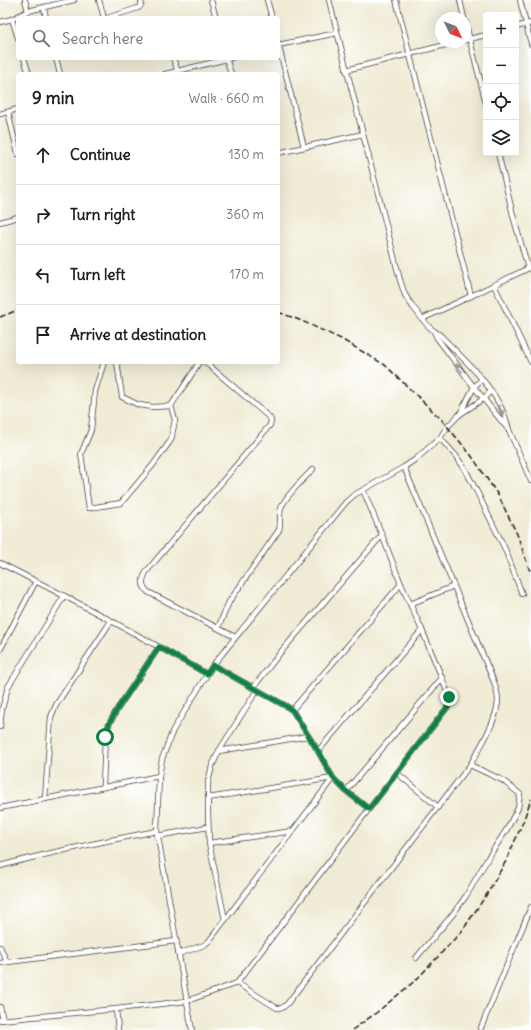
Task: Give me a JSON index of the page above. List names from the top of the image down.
{
  "north": "bottom right",
  "page": {
    "map_buttons": ["+", "−"],
    "search": "Search here",
    "heading": ["9 min", "Walk · 660 m"],
    "list": [
      ["Continue", "130 m"],
      ["Turn right", "360 m"],
      ["Turn left", "170 m"],
      "Arrive at destination"
    ]
  }
}
